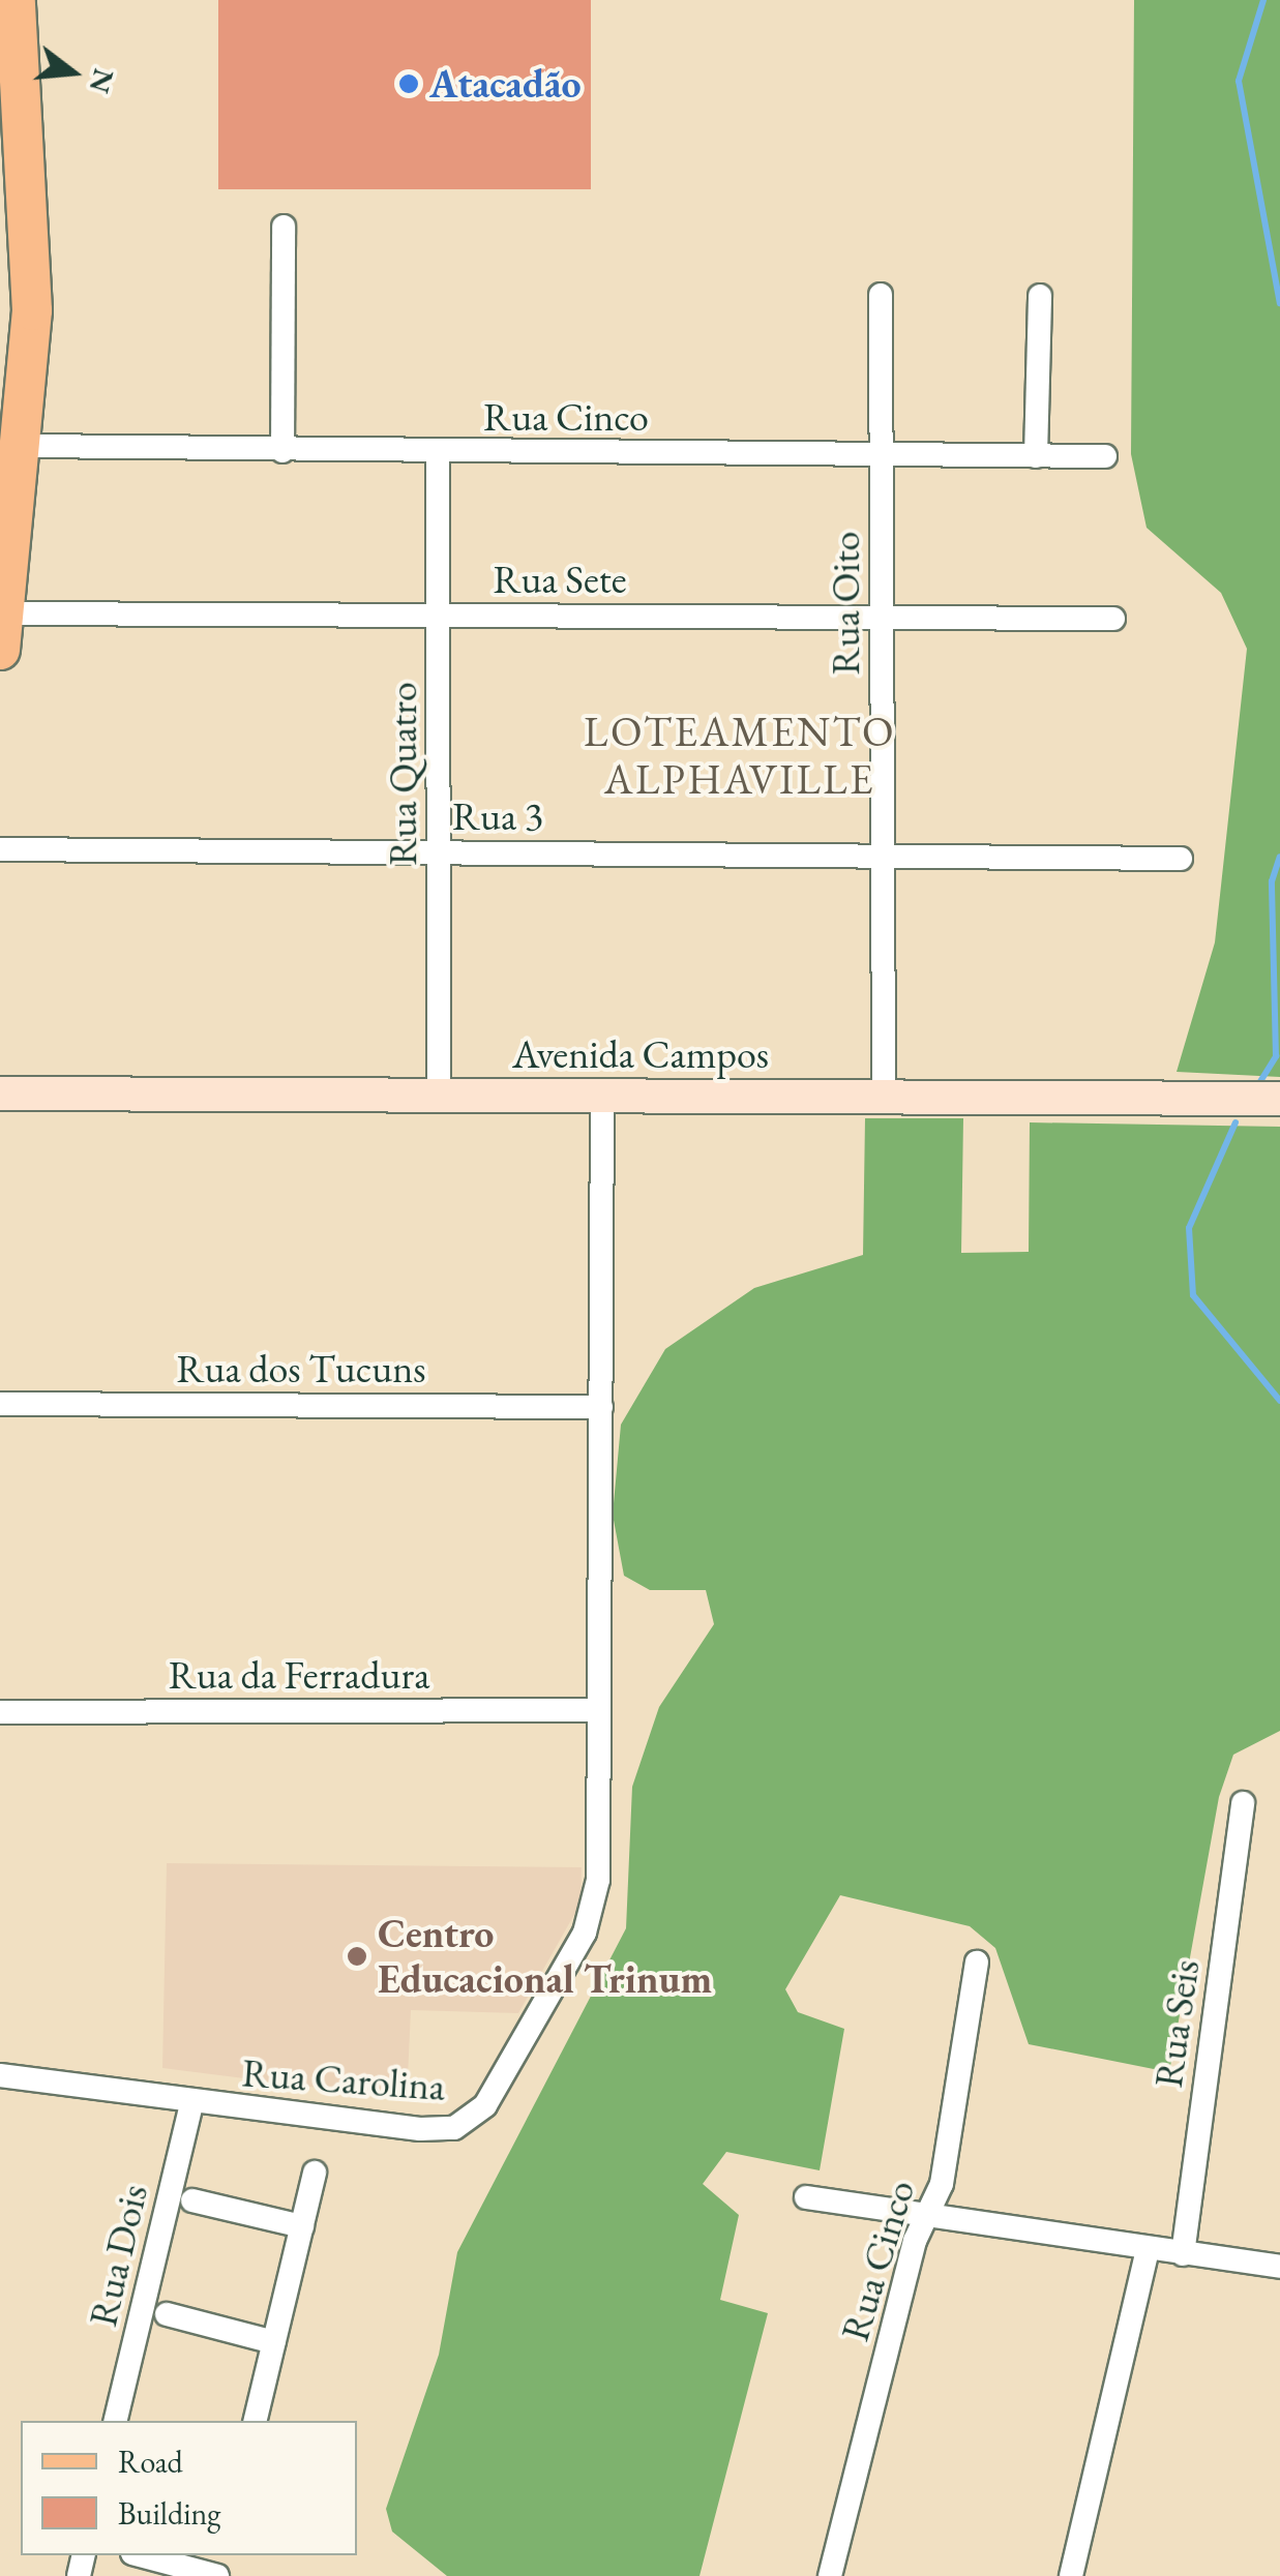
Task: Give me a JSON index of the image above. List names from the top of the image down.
{
  "streets": {
    "street": [
      "Rua Cinco",
      "Rua Sete",
      "Rua Oito",
      "Rua Quatro",
      "Rua 3",
      "Avenida Campos",
      "Rua dos Tucuns",
      "Rua da Ferradura",
      "Rua Seis",
      "Rua Carolina",
      "Rua Dois"
    ]
  },
  "crossings": [
    ["Rua Cinco", "Rua Oito"],
    ["Rua Cinco", "Rua Quatro"],
    ["Rua Sete", "Rua Oito"],
    ["Rua Sete", "Rua Quatro"],
    ["Rua Oito", "Rua 3"],
    ["Rua Oito", "Avenida Campos"],
    ["Rua Quatro", "Rua 3"],
    ["Rua Quatro", "Avenida Campos"],
    ["Rua da Ferradura", "Rua Carolina"],
    ["Rua Carolina", "Rua Dois"]
  ],
  "districts": ["LOTEAMENTO ALPHAVILLE"],
  "places": ["Atacadão", "Centro Educacional Trinum"],
  "legend": ["Road", "Building"],
  "north": "right"
}
